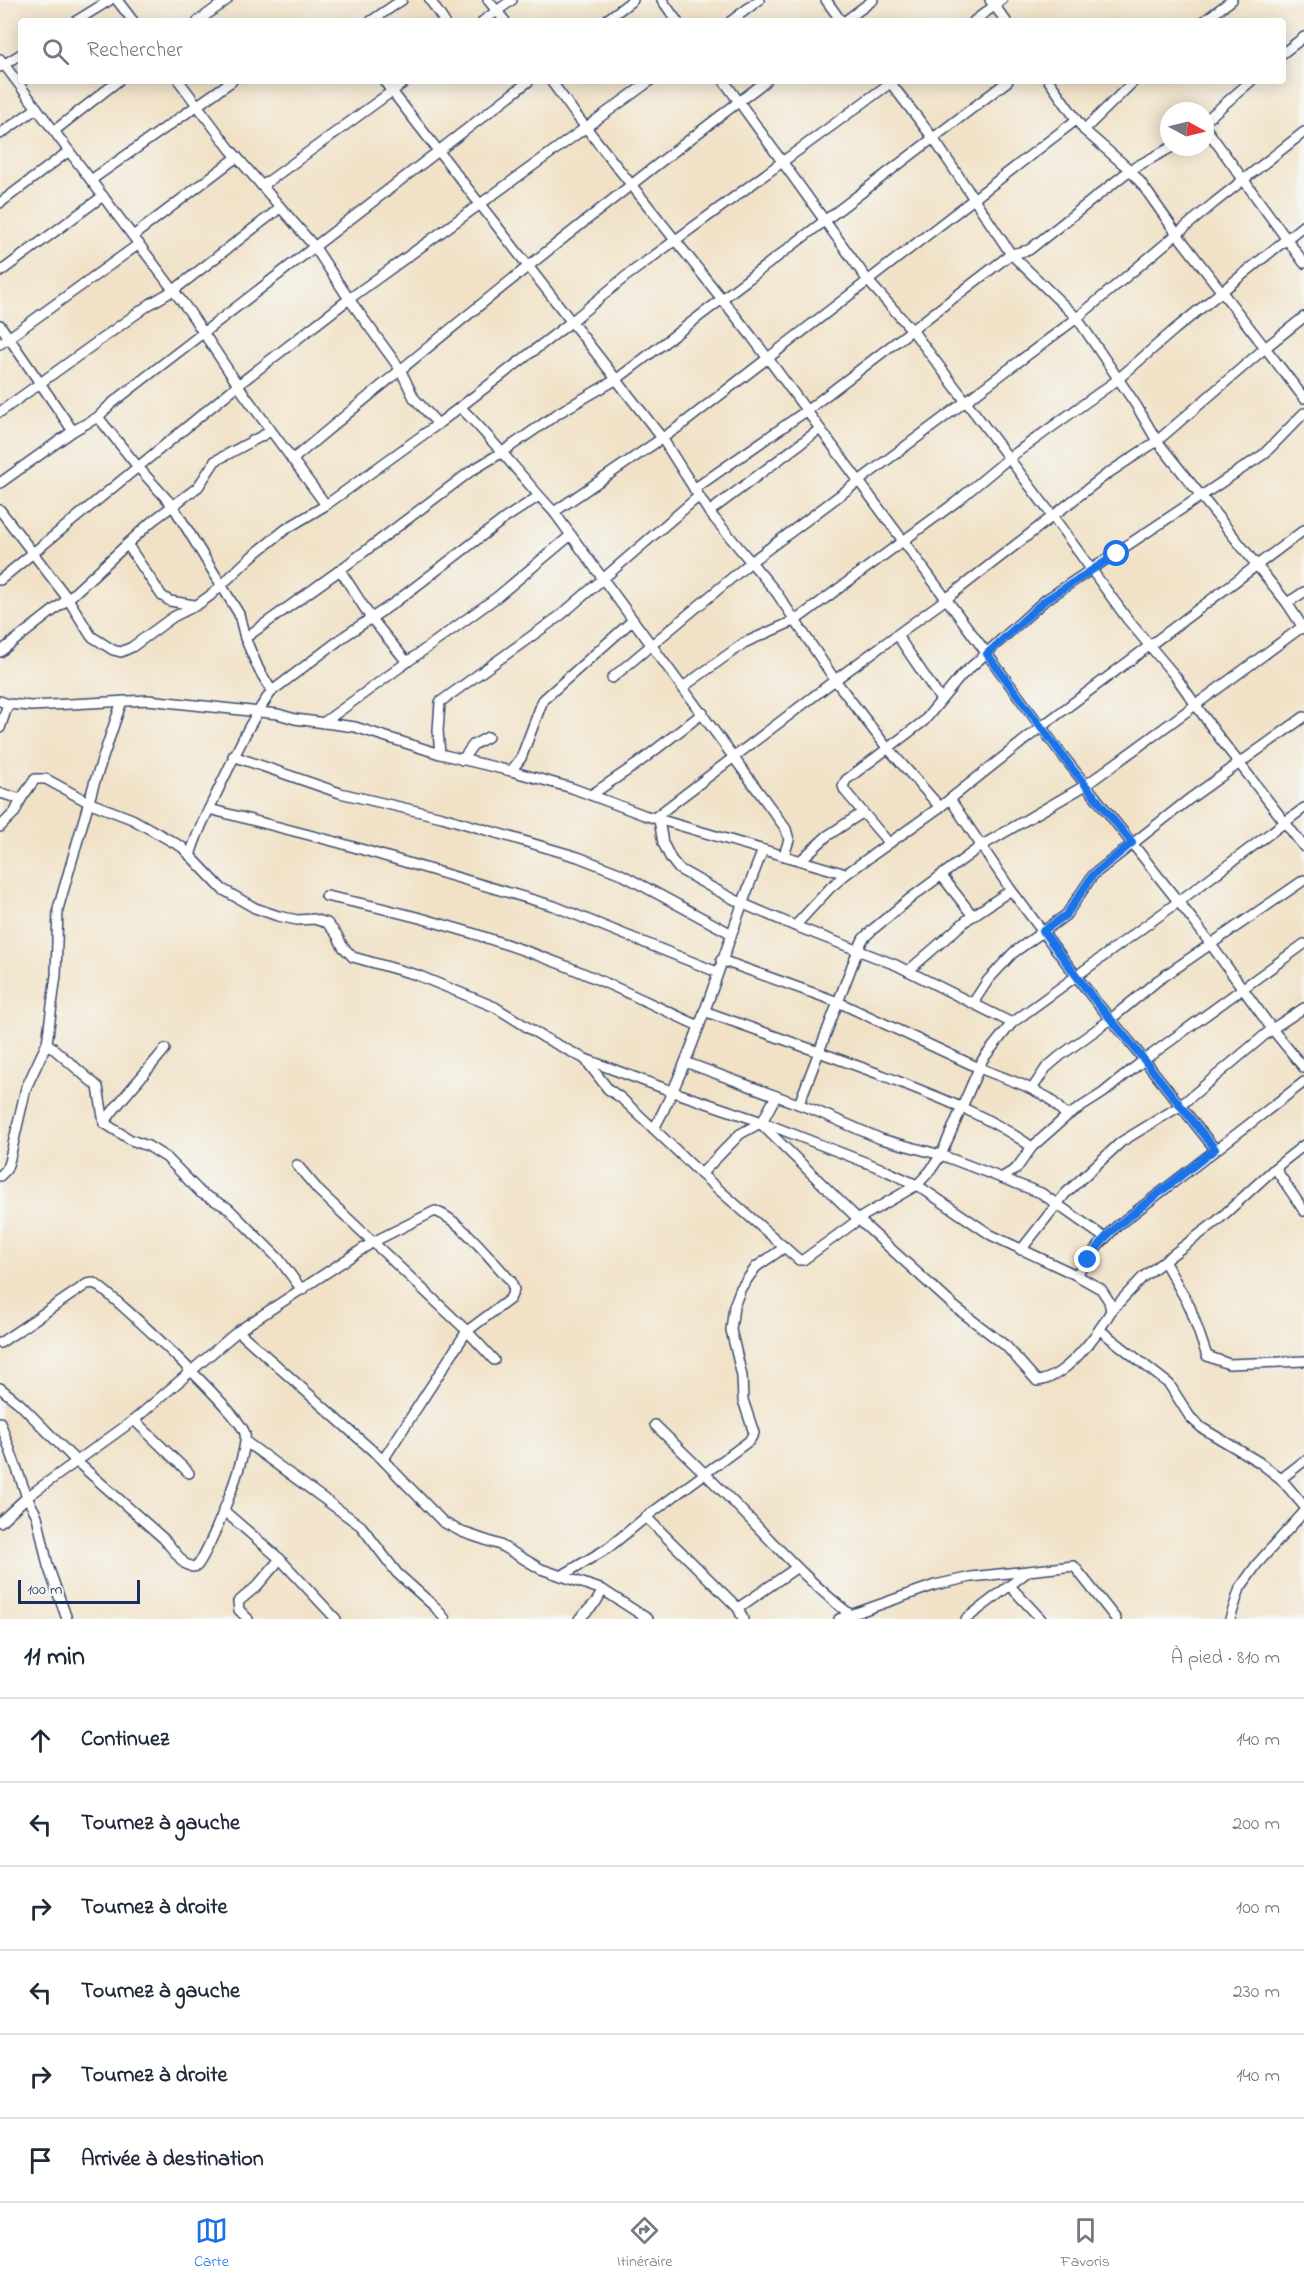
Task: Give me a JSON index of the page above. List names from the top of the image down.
{
  "scale_bar": "100 m",
  "north": "right",
  "page": {
    "search": "Rechercher",
    "scale": "100 m",
    "heading": ["11 min", "À pied · 810 m"],
    "list": [
      ["Continuez", "140 m"],
      ["Tournez à gauche", "200 m"],
      ["Tournez à droite", "100 m"],
      ["Tournez à gauche", "230 m"],
      ["Tournez à droite", "140 m"],
      "Arrivée à destination"
    ],
    "nav": ["Carte", "Itinéraire", "Favoris"]
  }
}
